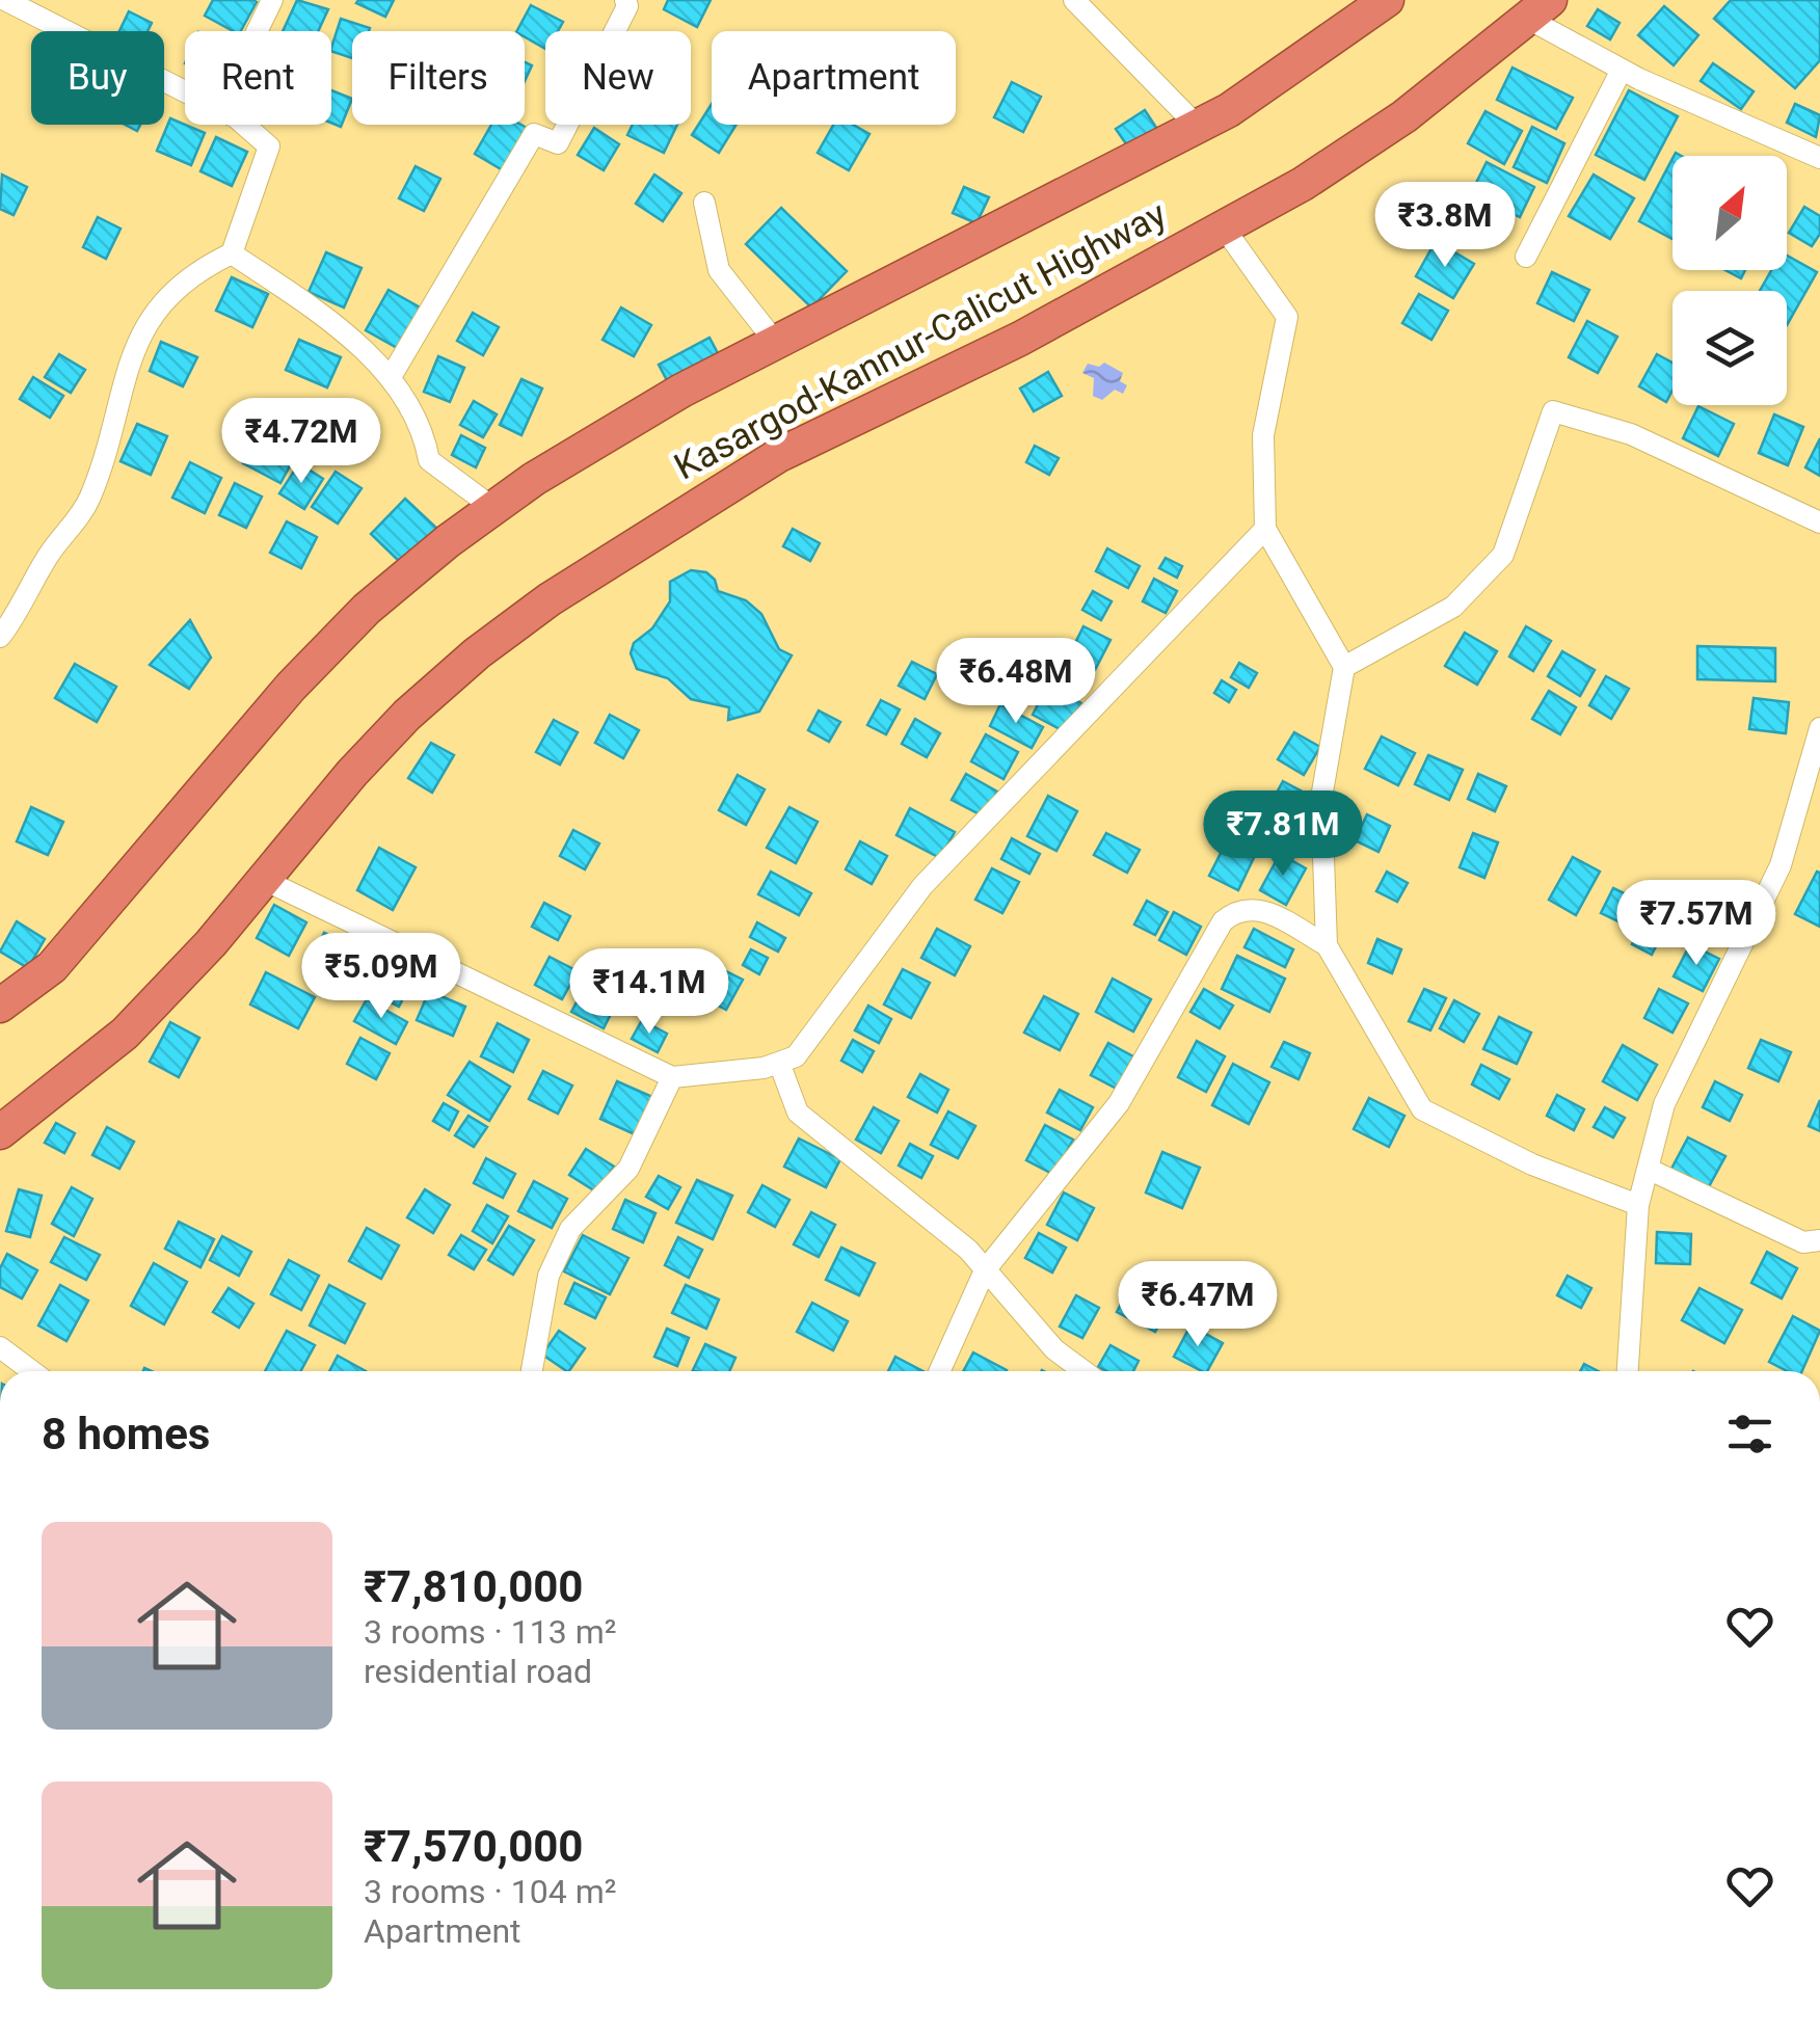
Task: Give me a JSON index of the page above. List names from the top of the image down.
{
  "streets": {
    "highway": ["Kasargod-Kannur-Calicut Highway"]
  },
  "north": "top right",
  "page": {
    "chip": [
      "Buy",
      "Rent",
      "Filters",
      "New",
      "Apartment"
    ],
    "price": [
      "₹3.8M",
      "₹4.72M",
      "₹6.48M",
      "₹7.81M",
      "₹7.57M",
      "₹5.09M",
      "₹14.1M",
      "₹6.47M"
    ],
    "heading": "8 homes",
    "list": [
      {
        "name": "₹7,810,000",
        "note": "3 rooms · 113 m² · residential road"
      },
      {
        "name": "₹7,570,000",
        "note": "3 rooms · 104 m² · Apartment"
      }
    ]
  }
}
